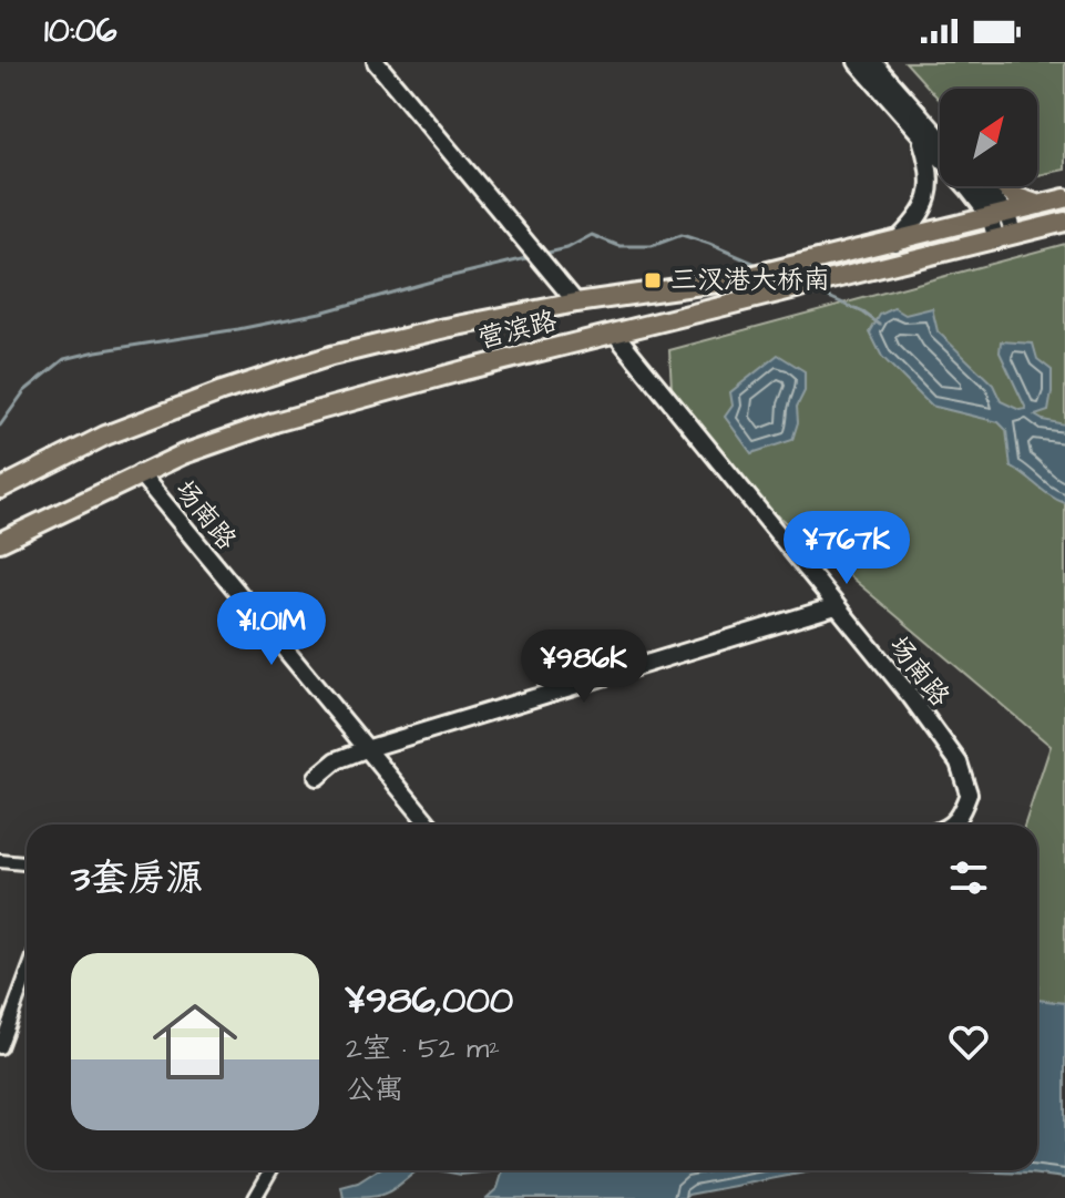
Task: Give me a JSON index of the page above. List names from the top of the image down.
{
  "streets": {
    "main road": ["营滨路"],
    "street": ["场南路"]
  },
  "crossings": [
    ["营滨路", "场南路"]
  ],
  "places": {
    "transit": ["三汊港大桥南"]
  },
  "north": "top right",
  "page": {
    "status": "10:06",
    "price": ["¥767K", "¥1.01M", "¥986K"],
    "heading": "3套房源",
    "list": [
      {
        "name": "¥986,000",
        "note": "2室 · 52 m² · 公寓"
      }
    ]
  }
}
